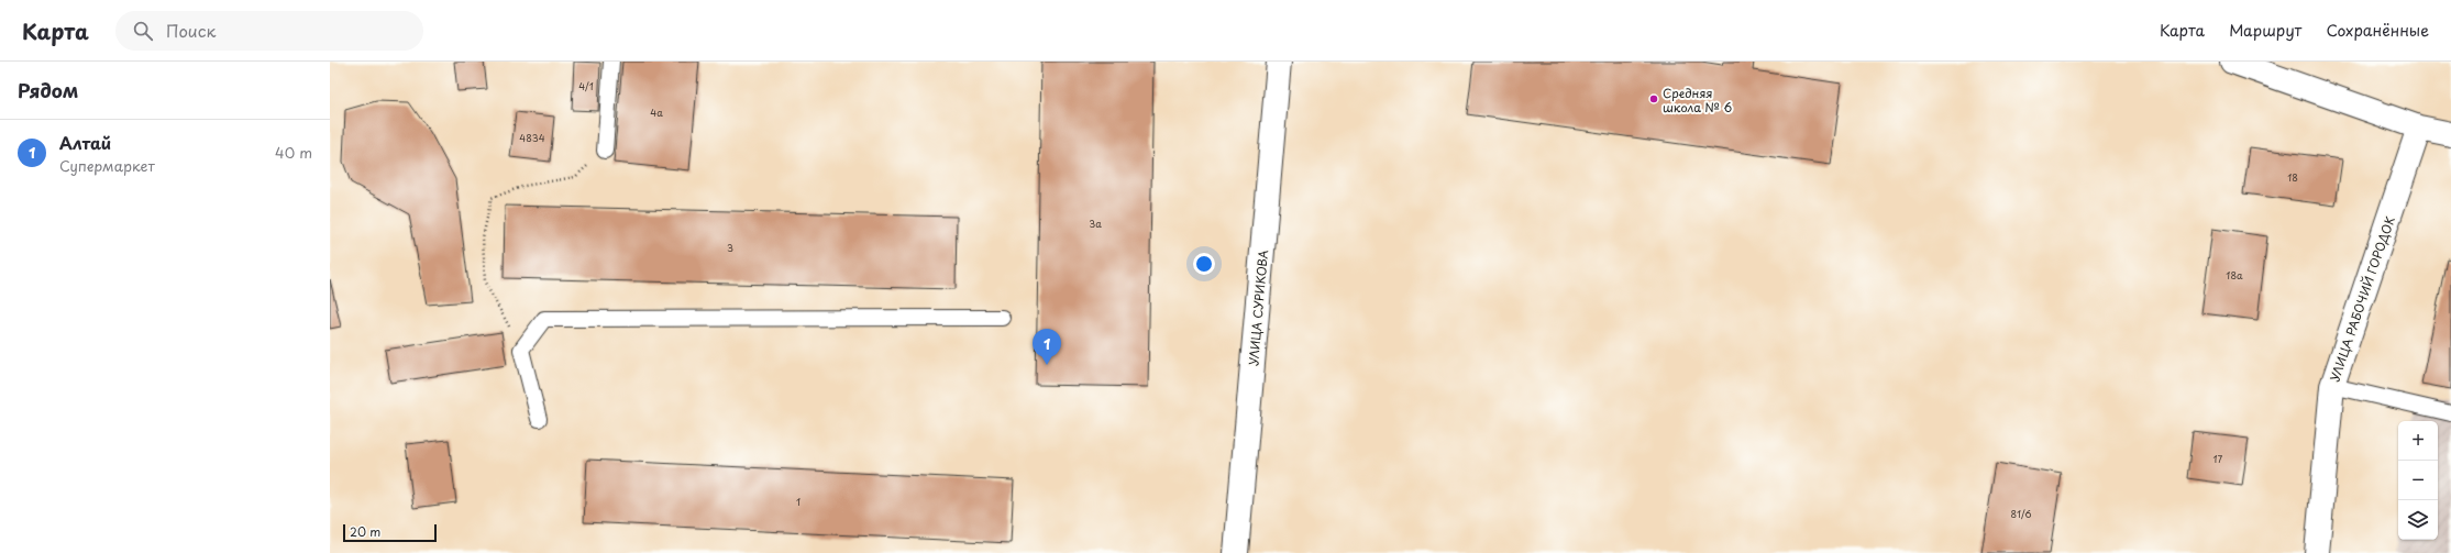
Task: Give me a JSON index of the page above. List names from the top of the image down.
{
  "streets": {
    "street": ["УЛИЦА РАБОЧИЙ ГОРОДОК", "УЛИЦА СУРИКОВА"]
  },
  "places": ["Средняя школа № 6"],
  "house_numbers": [
    "4/1",
    "4а",
    "4834",
    "18",
    "3а",
    "3",
    "18а",
    "17",
    "1",
    "81/6"
  ],
  "scale_bar": "20 m",
  "page": {
    "header": "Карта",
    "search": "Поиск",
    "nav": ["Карта", "Маршрут", "Сохранённые"],
    "heading": "Рядом",
    "list": [
      {
        "mark": "1",
        "name": "Алтай",
        "note": "Супермаркет",
        "value": "40 m"
      }
    ],
    "pins": "1",
    "map_buttons": ["+", "−"],
    "scale": "20 m"
  }
}
